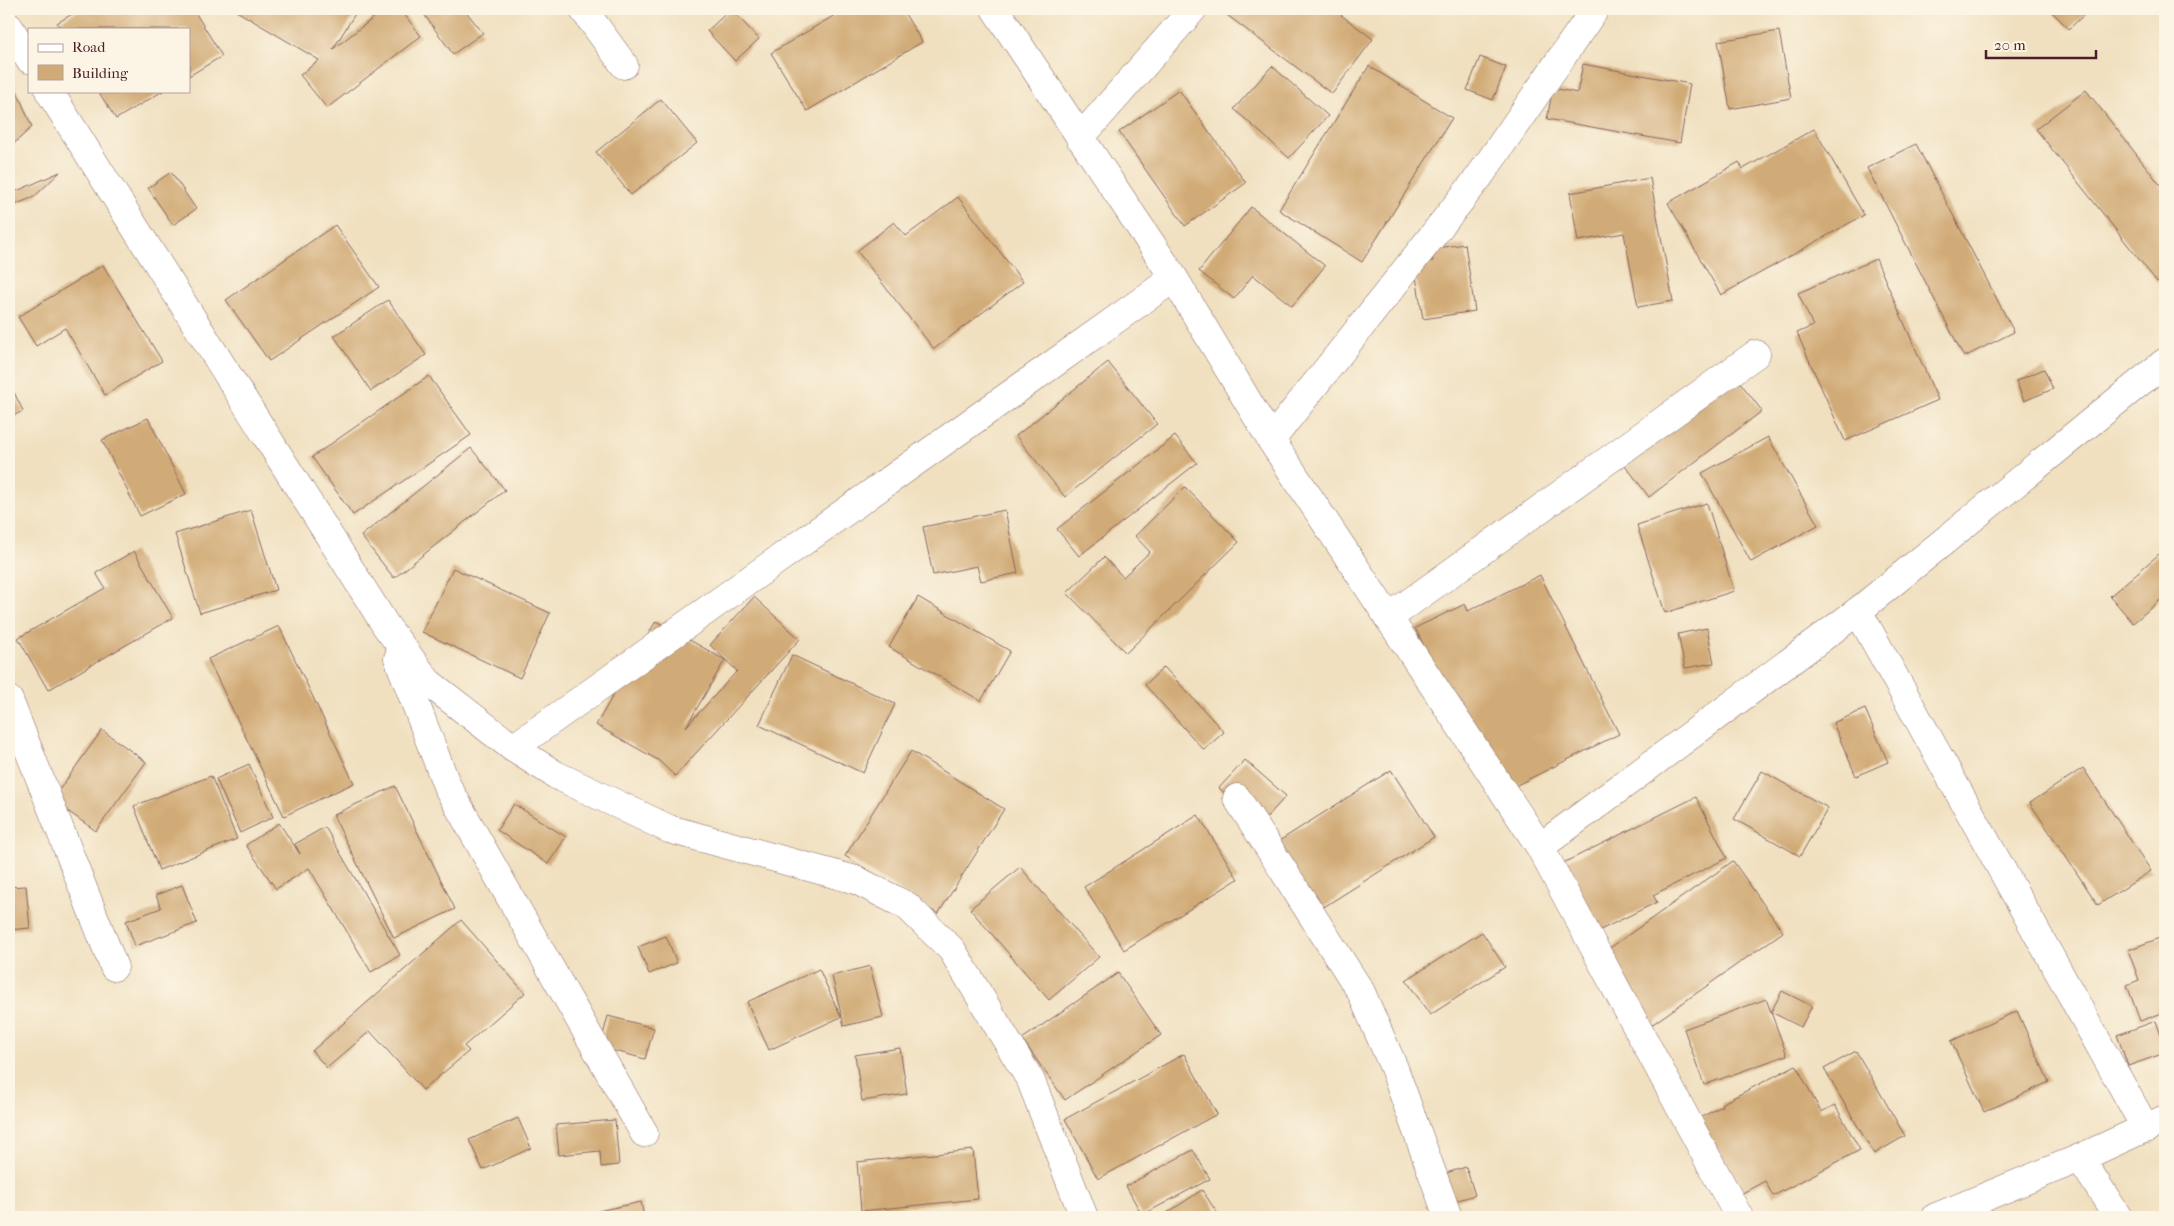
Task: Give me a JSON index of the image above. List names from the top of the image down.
{
  "legend": ["Road", "Building"],
  "scale_bar": "20 m"
}
